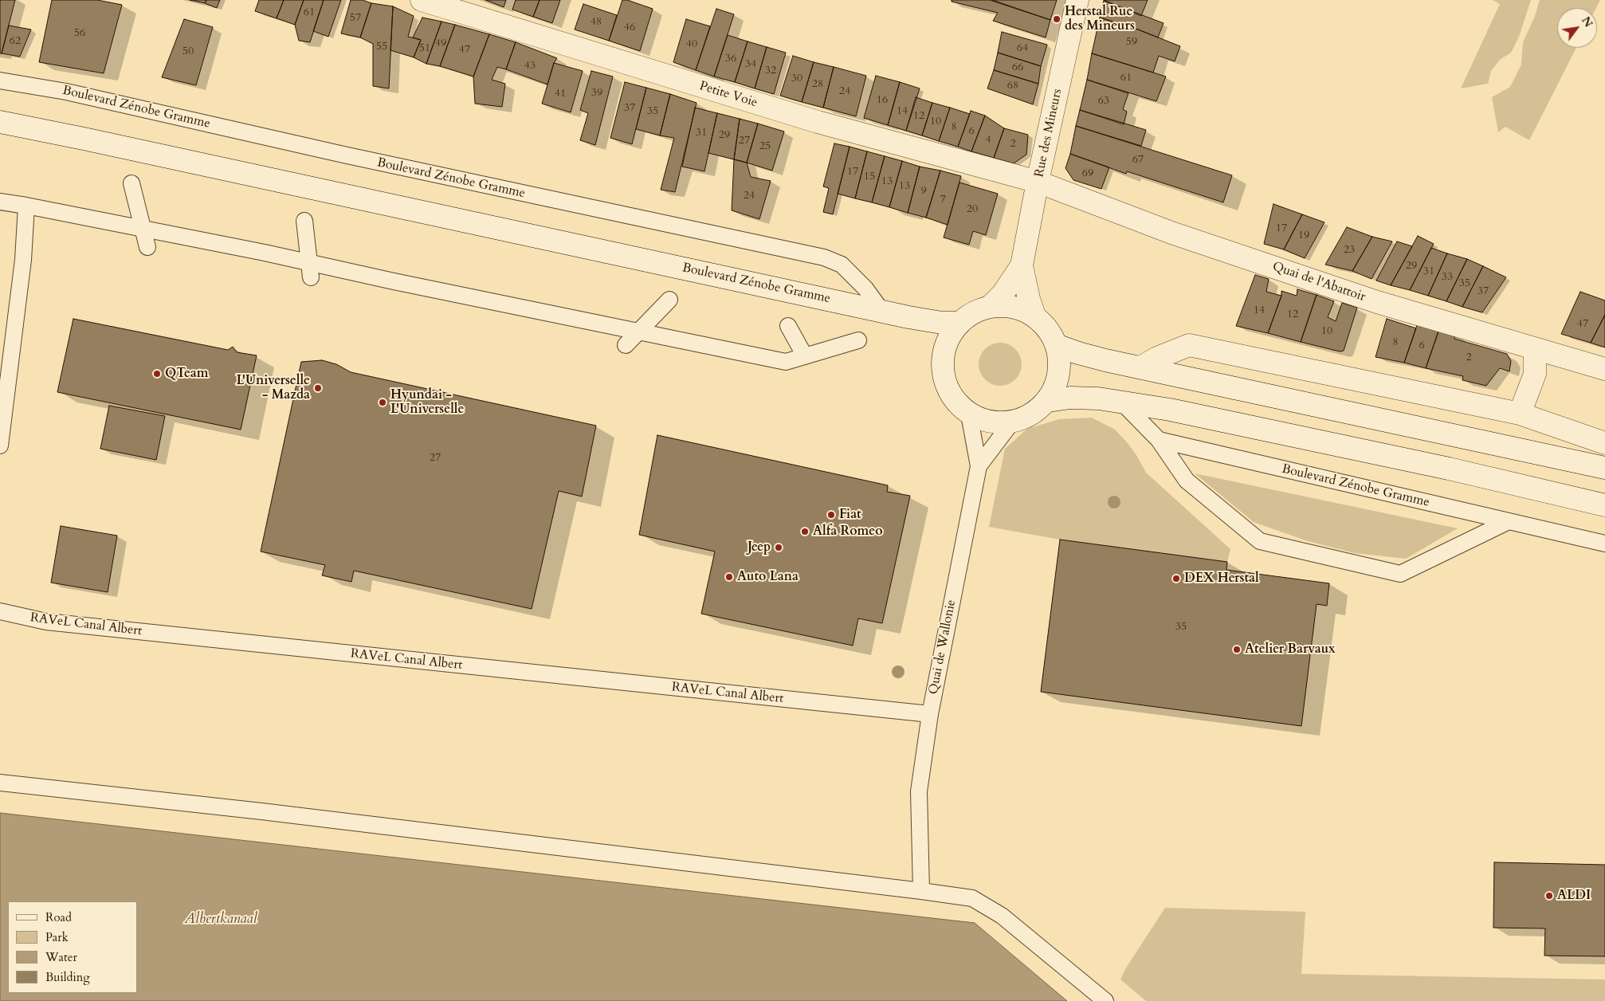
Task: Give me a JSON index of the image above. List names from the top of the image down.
{
  "streets": {
    "main road": [
      "Petite Voie",
      "Boulevard Zénobe Gramme",
      "Rue des Mineurs",
      "Quai de l'Abattoir"
    ],
    "lane": ["RAVeL Canal Albert", "Quai de Wallonie"]
  },
  "crossings": [
    ["Petite Voie", "Rue des Mineurs"],
    ["Petite Voie", "Quai de l'Abattoir"],
    ["Boulevard Zénobe Gramme", "Rue des Mineurs"],
    ["Boulevard Zénobe Gramme", "Quai de Wallonie"],
    ["Rue des Mineurs", "Quai de l'Abattoir"],
    ["Rue des Mineurs", "Quai de Wallonie"],
    ["RAVeL Canal Albert", "Quai de Wallonie"]
  ],
  "water": ["Albertkanaal"],
  "places": [
    "Herstal Rue des Mineurs",
    "QTeam",
    "L'Universelle - Mazda",
    "Hyundai - L'Universelle",
    "Fiat",
    "Alfa Romeo",
    "Jeep",
    "Auto Lana",
    "DEX Herstal",
    "Atelier Barvaux",
    "ALDI"
  ],
  "house_numbers": [
    "61",
    "57",
    "48",
    "46",
    "56",
    "62",
    "59",
    "49",
    "40",
    "55",
    "51",
    "64",
    "47",
    "50",
    "36",
    "34",
    "43",
    "66",
    "32",
    "61",
    "30",
    "28",
    "68",
    "24",
    "39",
    "41",
    "16",
    "63",
    "37",
    "35",
    "14",
    "12",
    "10",
    "8",
    "6",
    "31",
    "29",
    "4",
    "27",
    "2",
    "25",
    "67",
    "17",
    "69",
    "15",
    "13",
    "13",
    "9",
    "24",
    "7",
    "20",
    "17",
    "19",
    "23",
    "29",
    "31",
    "33",
    "35",
    "37",
    "14",
    "12",
    "47",
    "10",
    "8",
    "6",
    "2",
    "27",
    "35"
  ],
  "legend": [
    "Road",
    "Park",
    "Water",
    "Building"
  ],
  "north": "top right"
}
